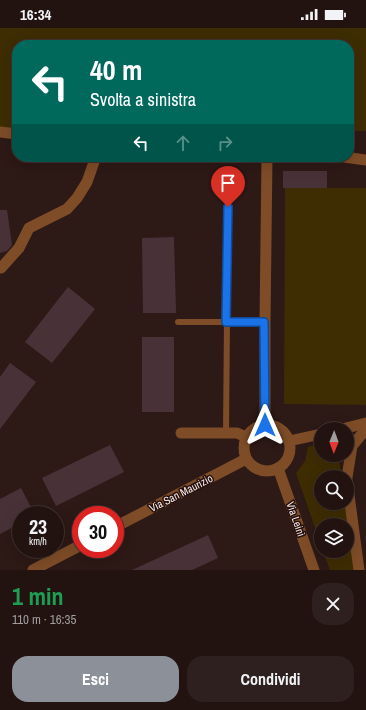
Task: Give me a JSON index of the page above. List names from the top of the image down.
{
  "streets": {
    "street": ["Via San Maurizio", "Via Leinì"]
  },
  "crossings": [
    ["Via San Maurizio", "Via Leinì"]
  ],
  "north": "bottom",
  "page": {
    "status": "16:34",
    "turn": ["40 m", "Svolta a sinistra"],
    "speed": "23 km/h",
    "limit": "30",
    "heading": ["1 min", "110 m · 16:35"],
    "buttons": ["Esci", "Condividi"]
  }
}
